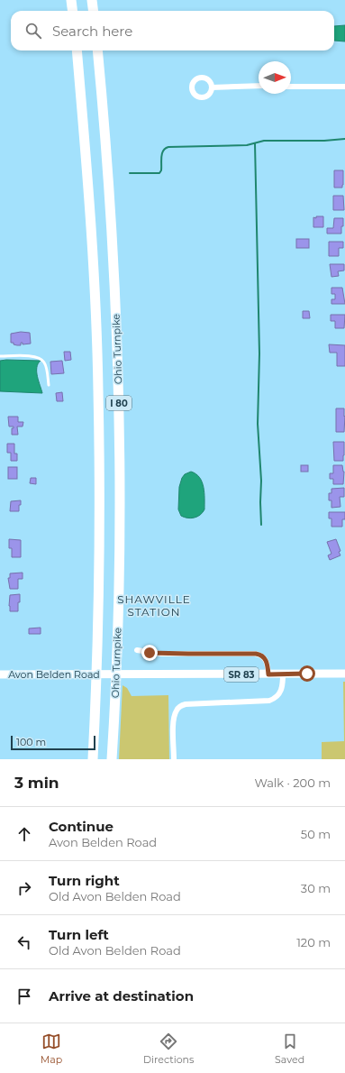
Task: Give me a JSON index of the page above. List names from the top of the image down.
{
  "streets": {
    "highway": ["Ohio Turnpike", "I 80"],
    "main road": ["Avon Belden Road", "SR 83"]
  },
  "districts": ["SHAWVILLE STATION"],
  "scale_bar": "100 m",
  "north": "right",
  "page": {
    "search": "Search here",
    "scale": "100 m",
    "heading": ["3 min", "Walk · 200 m"],
    "list": [
      ["Continue", "Avon Belden Road", "50 m"],
      ["Turn right", "Old Avon Belden Road", "30 m"],
      ["Turn left", "Old Avon Belden Road", "120 m"],
      "Arrive at destination"
    ],
    "nav": ["Map", "Directions", "Saved"]
  }
}
